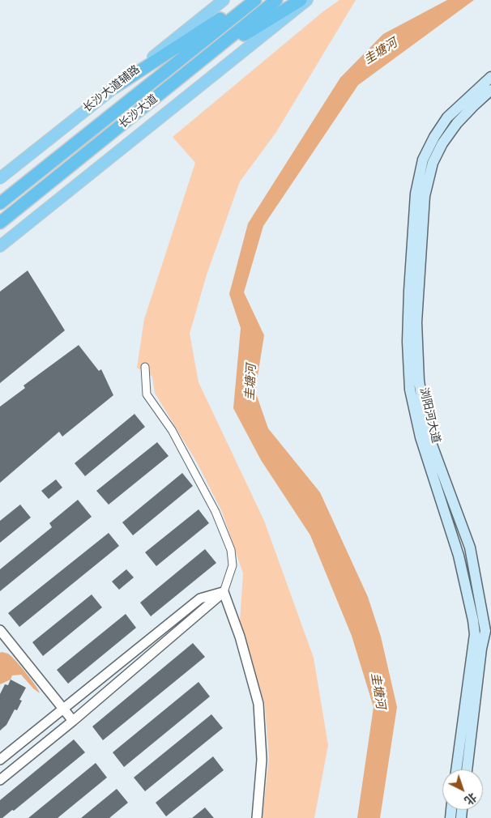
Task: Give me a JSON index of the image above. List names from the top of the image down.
{
  "streets": {
    "highway": ["长沙大道"],
    "main road": ["长沙大道辅路", "浏阳河大道"]
  },
  "water": ["圭塘河"],
  "north": "bottom right"
}
